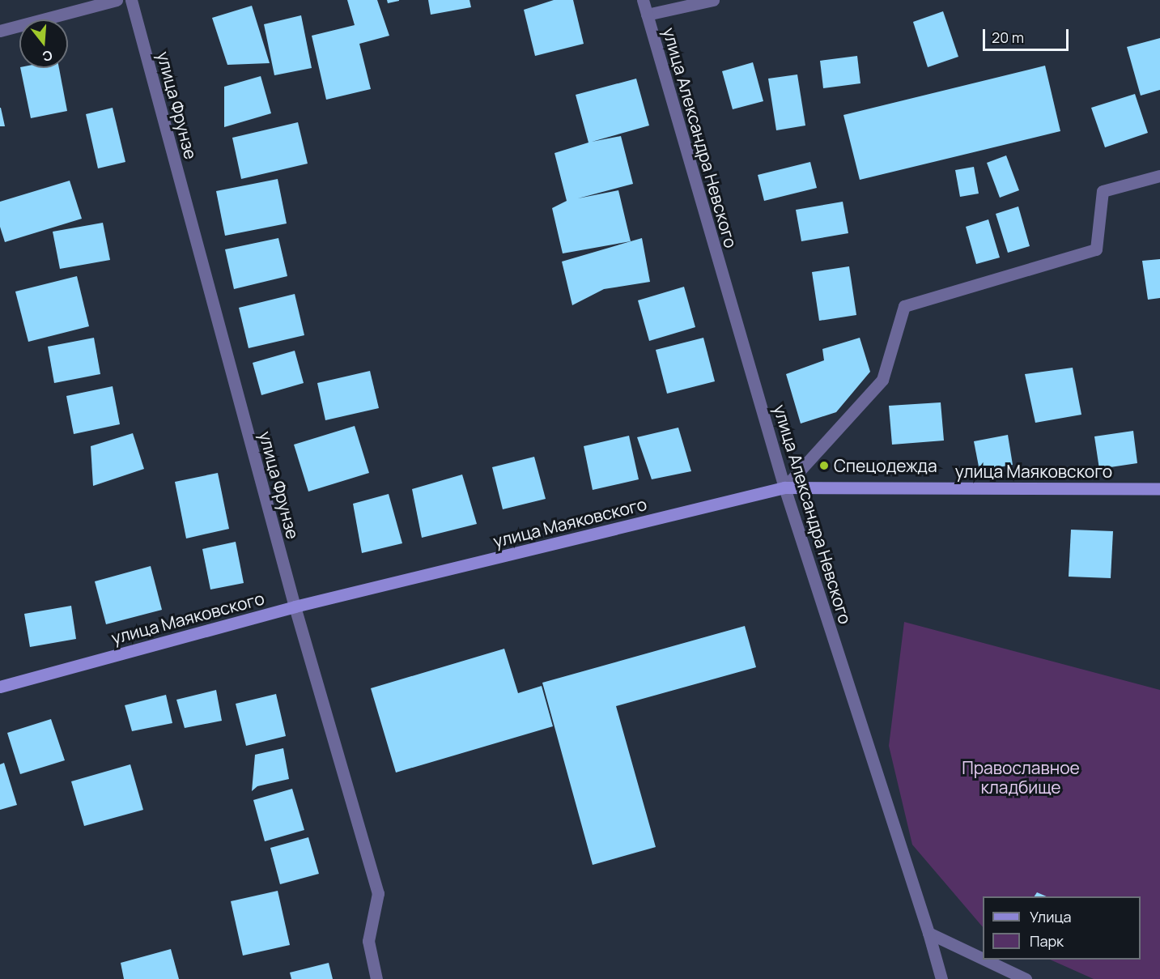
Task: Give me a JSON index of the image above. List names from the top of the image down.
{
  "streets": {
    "street": ["улица Фрунзе", "улица Александра Невского", "улица Маяковского"]
  },
  "crossings": [
    ["улица Фрунзе", "улица Маяковского"],
    ["улица Александра Невского", "улица Маяковского"]
  ],
  "parks": ["Православное кладбище"],
  "places": ["Спецодежда"],
  "legend": ["Улица", "Парк"],
  "scale_bar": "20 m",
  "north": "bottom"
}
